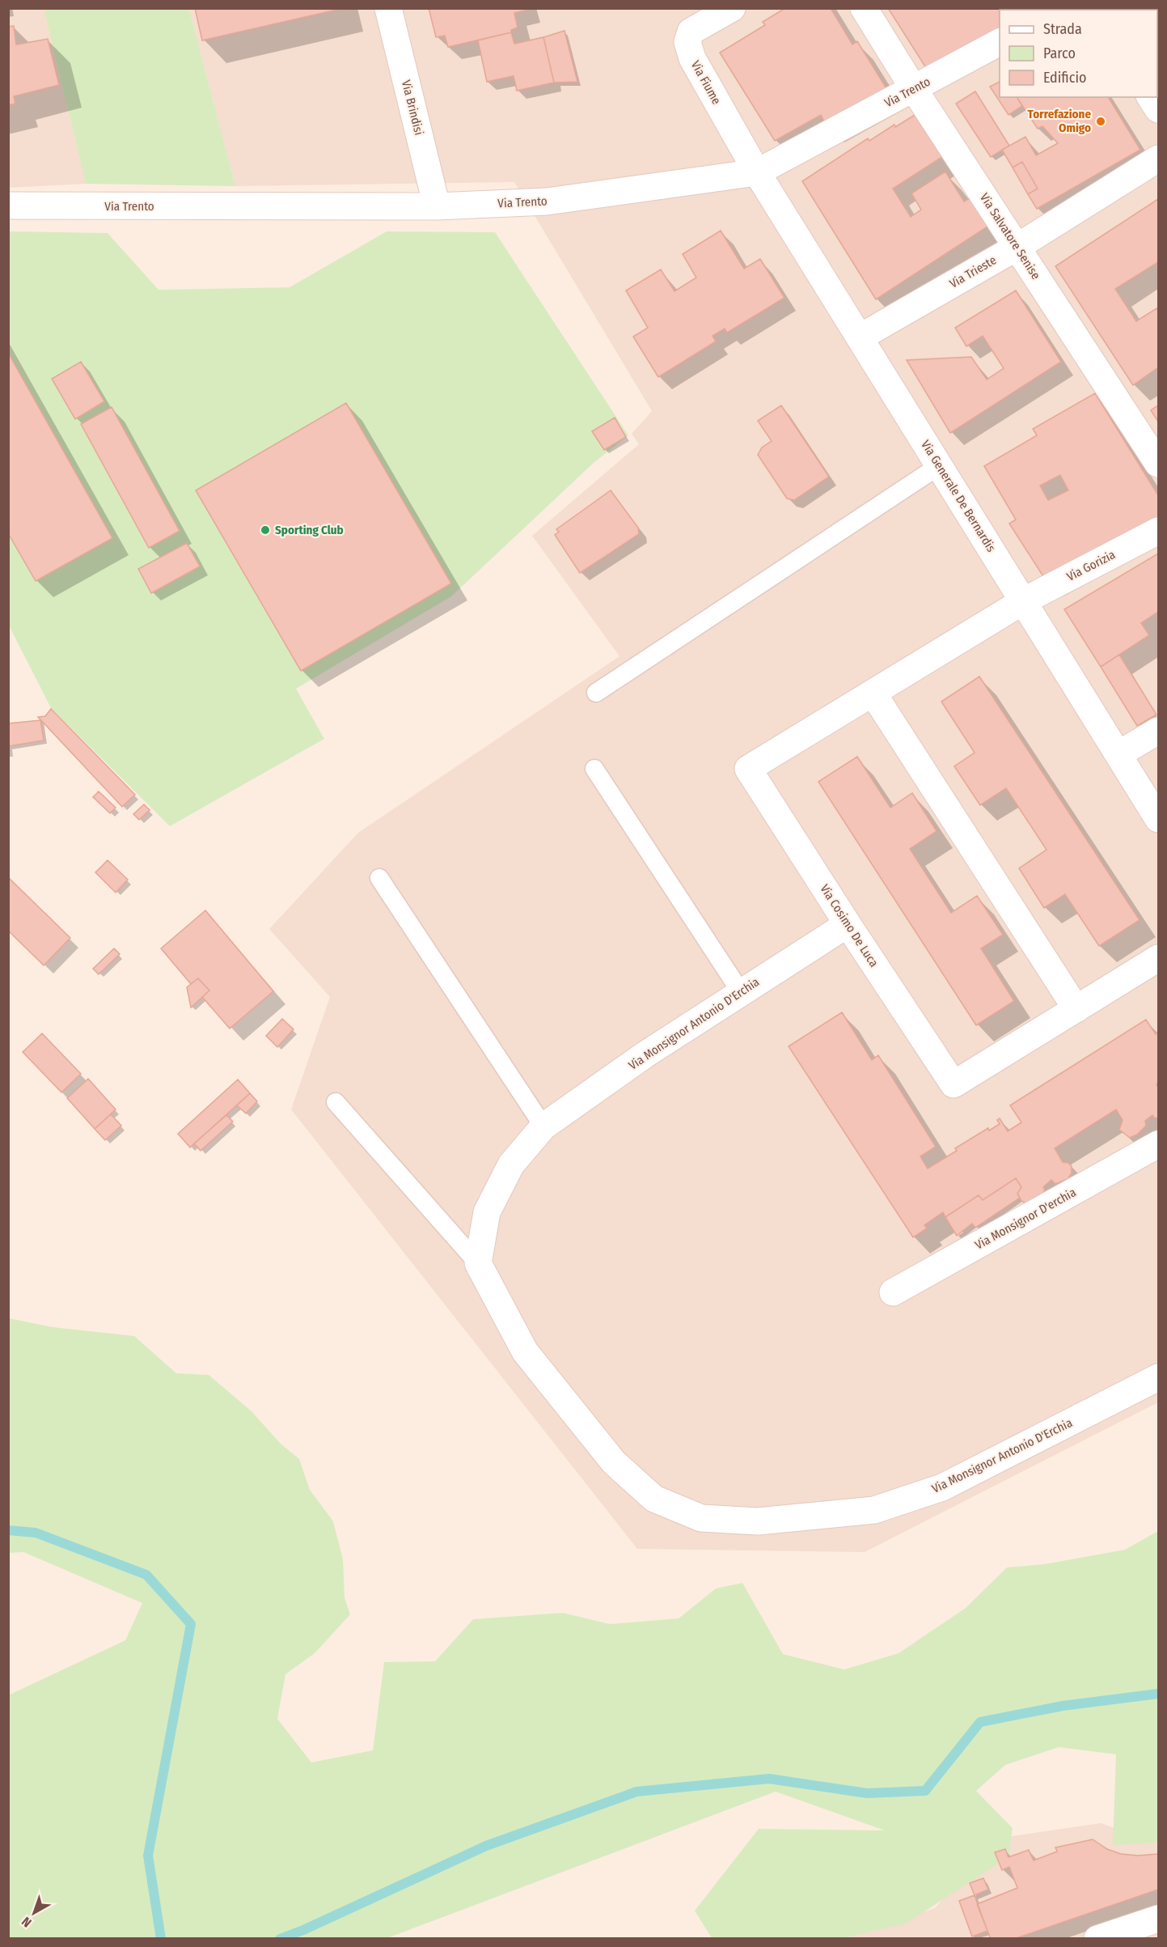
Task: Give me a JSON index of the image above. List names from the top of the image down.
{
  "streets": {
    "street": [
      "Via Fiume",
      "Via Trento",
      "Via Brindisi",
      "Via Salvatore Senise",
      "Via Trieste",
      "Via Generale De Bernardis",
      "Via Gorizia",
      "Via Cosimo De Luca",
      "Via Monsignor Antonio D'Erchia",
      "Via Monsignor D'erchia"
    ]
  },
  "crossings": [
    ["Via Fiume", "Via Trento"],
    ["Via Fiume", "Via Generale De Bernardis"],
    ["Via Trento", "Via Brindisi"],
    ["Via Trento", "Via Salvatore Senise"],
    ["Via Trento", "Via Generale De Bernardis"],
    ["Via Salvatore Senise", "Via Trieste"],
    ["Via Trieste", "Via Generale De Bernardis"],
    ["Via Generale De Bernardis", "Via Gorizia"],
    ["Via Generale De Bernardis", "Via Cosimo De Luca"],
    ["Via Gorizia", "Via Cosimo De Luca"],
    ["Via Cosimo De Luca", "Via Monsignor Antonio D'Erchia"]
  ],
  "places": ["Torrefazione Omigo", "Sporting Club"],
  "legend": ["Strada", "Parco", "Edificio"],
  "north": "bottom left"
}
